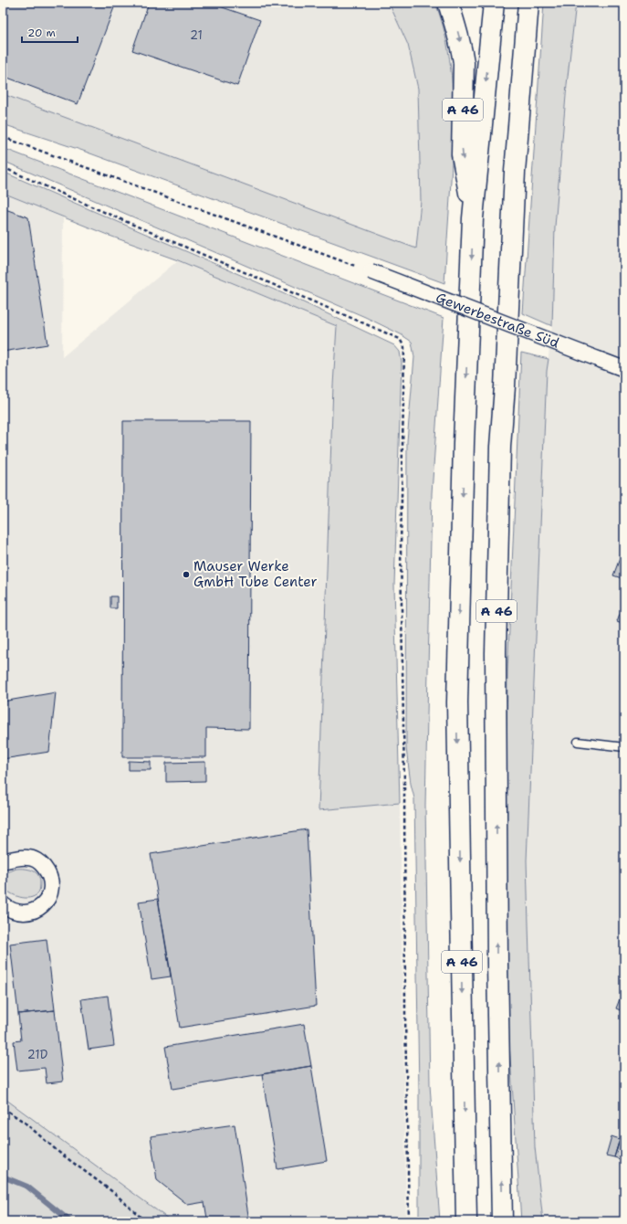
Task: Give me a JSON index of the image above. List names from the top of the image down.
{
  "streets": {
    "highway": ["A 46"],
    "street": ["Gewerbestraße Süd"]
  },
  "places": ["Mauser Werke GmbH Tube Center"],
  "house_numbers": ["21", "21D"],
  "scale_bar": "20 m"
}
